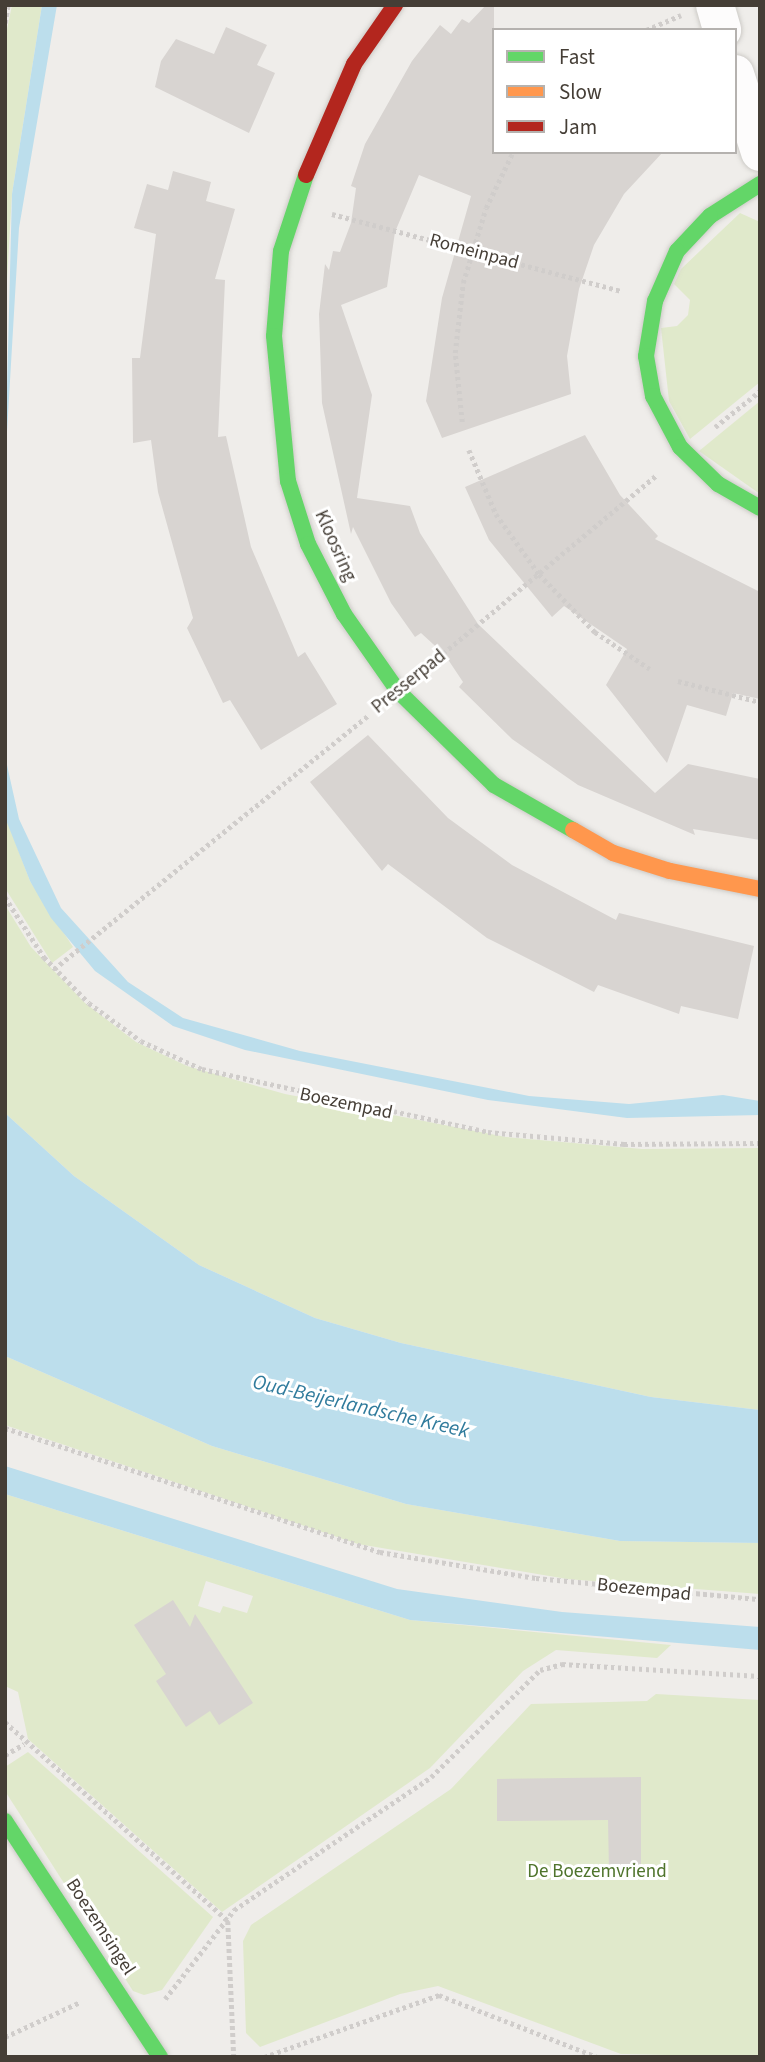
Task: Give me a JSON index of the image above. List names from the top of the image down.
{
  "streets": {
    "street": ["Kloosring", "Boezemsingel"],
    "path": ["Romeinpad", "Presserpad", "Boezempad"]
  },
  "crossings": [
    ["Romeinpad", "Kloosring"],
    ["Kloosring", "Presserpad"],
    ["Presserpad", "Boezempad"]
  ],
  "water": ["Oud-Beijerlandsche Kreek"],
  "parks": ["De Boezemvriend"],
  "legend": ["Fast", "Slow", "Jam"]
}
